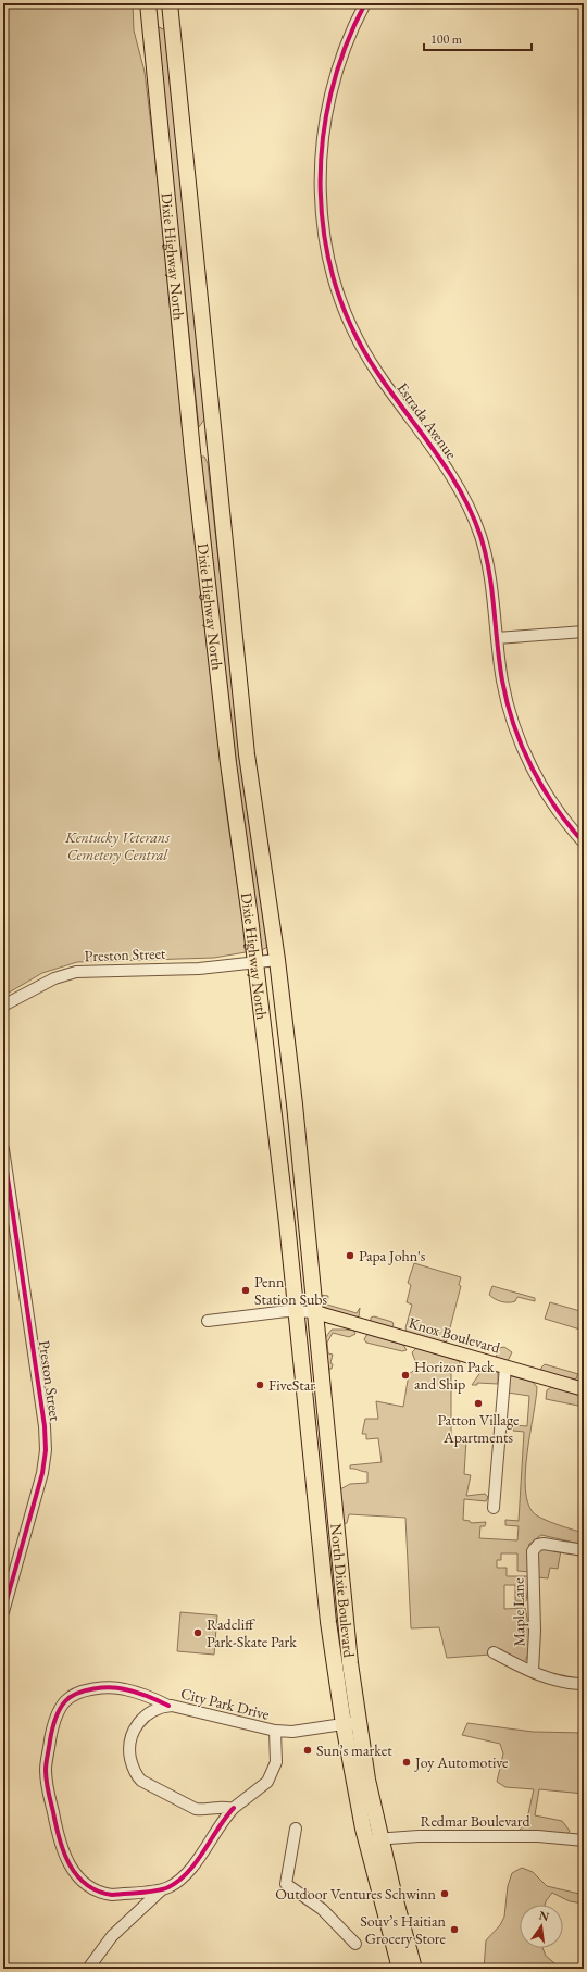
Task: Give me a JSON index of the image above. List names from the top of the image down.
{
  "streets": {
    "highway": ["Dixie Highway North", "North Dixie Boulevard"],
    "main road": ["Knox Boulevard"],
    "street": [
      "Estrada Avenue",
      "Preston Street",
      "Maple Lane",
      "City Park Drive",
      "Redmar Boulevard"
    ]
  },
  "crossings": [
    ["Dixie Highway North", "Preston Street"],
    ["Dixie Highway North", "North Dixie Boulevard"],
    ["Knox Boulevard", "North Dixie Boulevard"],
    ["North Dixie Boulevard", "City Park Drive"],
    ["North Dixie Boulevard", "Redmar Boulevard"]
  ],
  "parks": ["Kentucky Veterans Cemetery Central"],
  "places": [
    "Papa John's",
    "Penn Station Subs",
    "Horizon Pack and Ship",
    "FiveStar",
    "Patton Village Apartments",
    "Radcliff Park-Skate Park",
    "Sun’s market",
    "Joy Automotive",
    "Outdoor Ventures Schwinn",
    "Souv’s Haitian Grocery Store"
  ],
  "scale_bar": "100 m",
  "north": "top"
}
